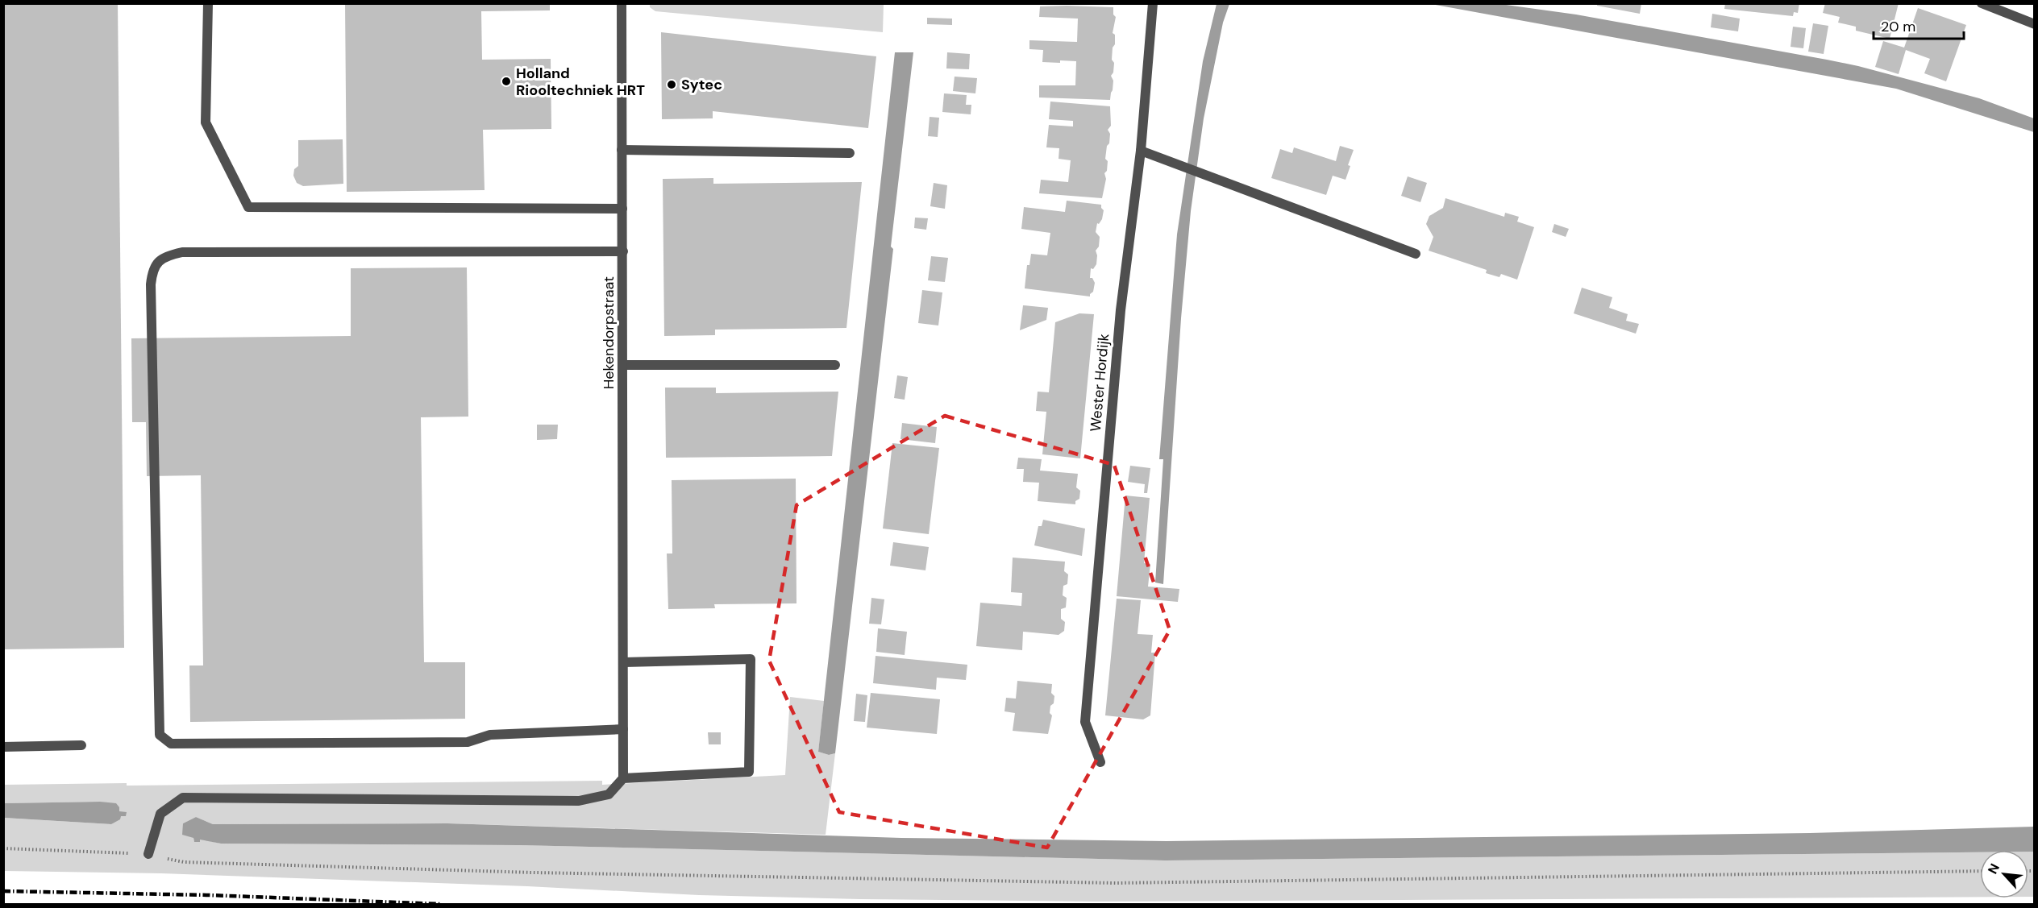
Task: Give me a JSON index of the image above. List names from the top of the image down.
{
  "streets": {
    "street": ["Hekendorpstraat", "Wester Hordijk"]
  },
  "places": ["Holland Riooltechniek HRT", "Sytec"],
  "scale_bar": "20 m",
  "north": "top left"
}
